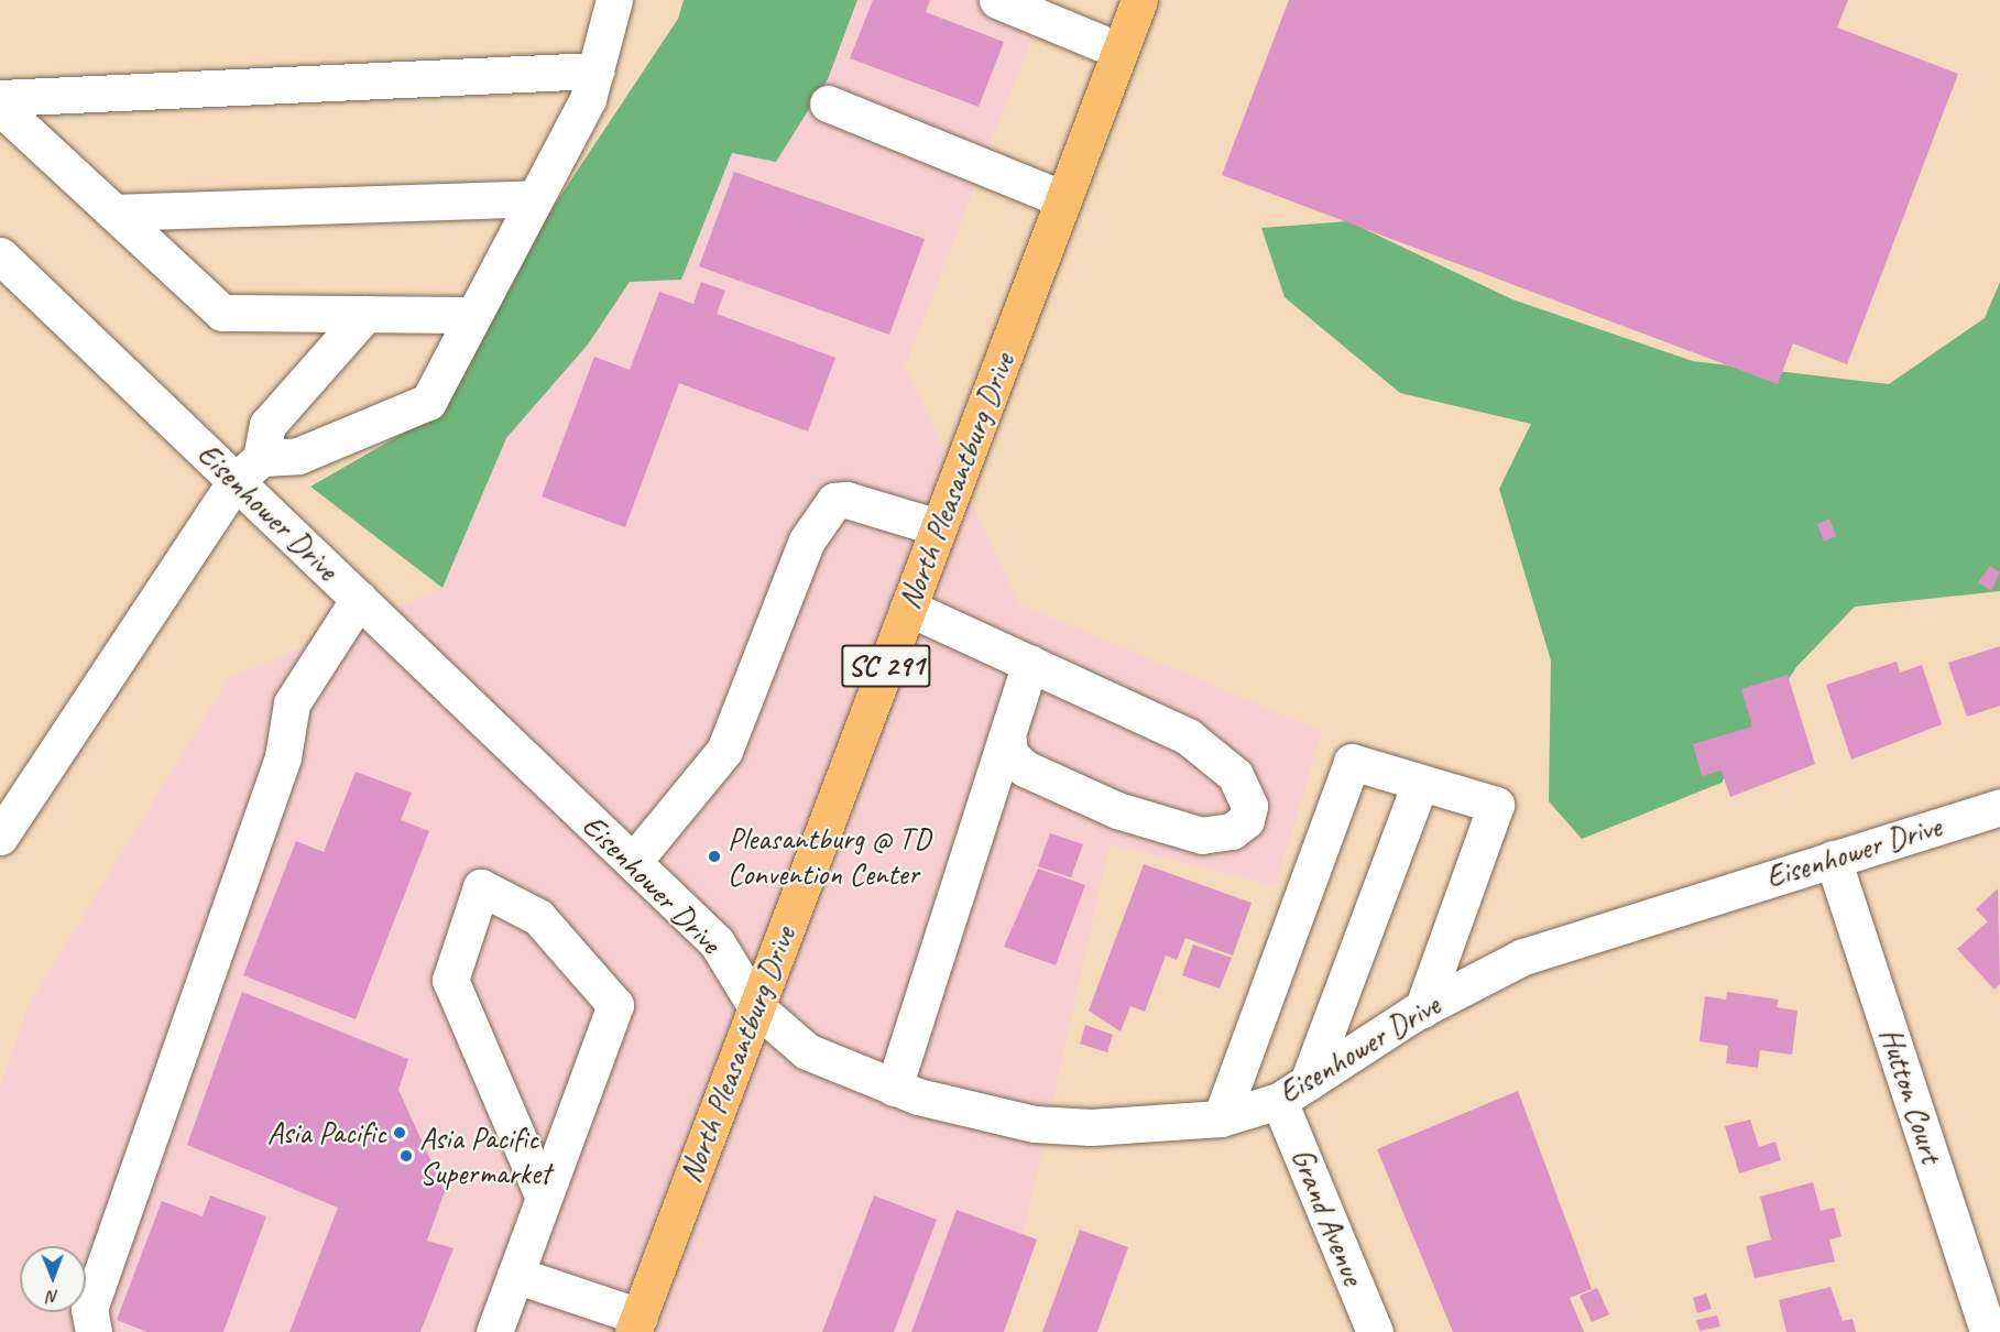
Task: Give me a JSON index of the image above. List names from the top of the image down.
{
  "streets": {
    "main road": ["North Pleasantburg Drive", "SC 291"],
    "street": ["Eisenhower Drive", "Hutton Court", "Grand Avenue"]
  },
  "crossings": [
    ["North Pleasantburg Drive", "Eisenhower Drive"],
    ["Eisenhower Drive", "Hutton Court"],
    ["Eisenhower Drive", "Grand Avenue"]
  ],
  "places": ["Pleasantburg @ TD Convention Center", "Asia Pacific", "Asia Pacific Supermarket"],
  "north": "bottom"
}
